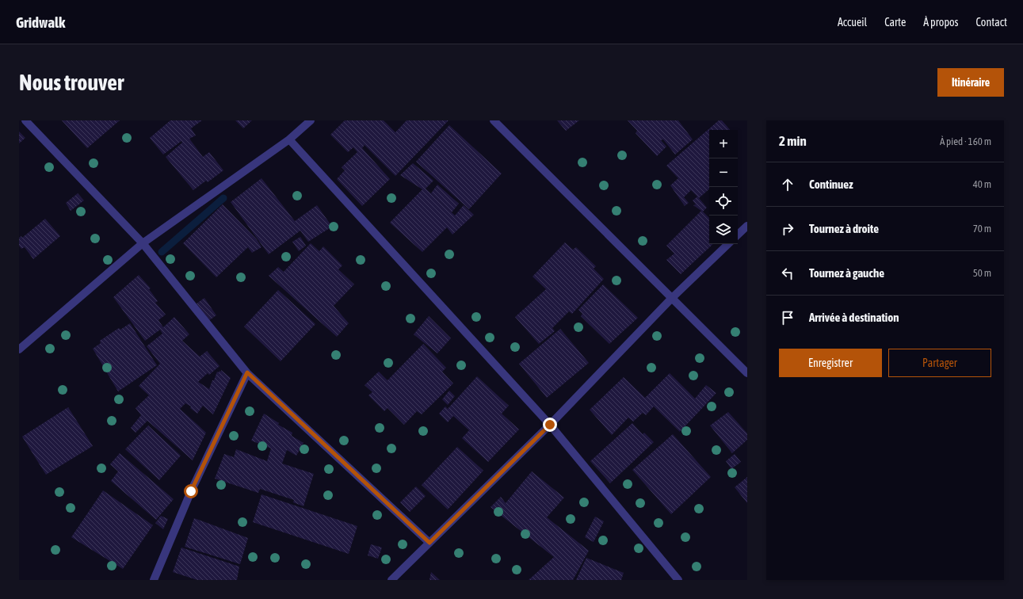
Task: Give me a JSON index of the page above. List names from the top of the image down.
{
  "page": {
    "header": "Gridwalk",
    "nav": [
      "Accueil",
      "Carte",
      "À propos",
      "Contact"
    ],
    "buttons": [
      "Itinéraire",
      ["Enregistrer", "Partager"]
    ],
    "title": "Nous trouver",
    "heading": ["2 min", "À pied · 160 m"],
    "map_buttons": ["+", "−"],
    "list": [
      ["Continuez", "40 m"],
      ["Tournez à droite", "70 m"],
      ["Tournez à gauche", "50 m"],
      "Arrivée à destination"
    ]
  }
}
